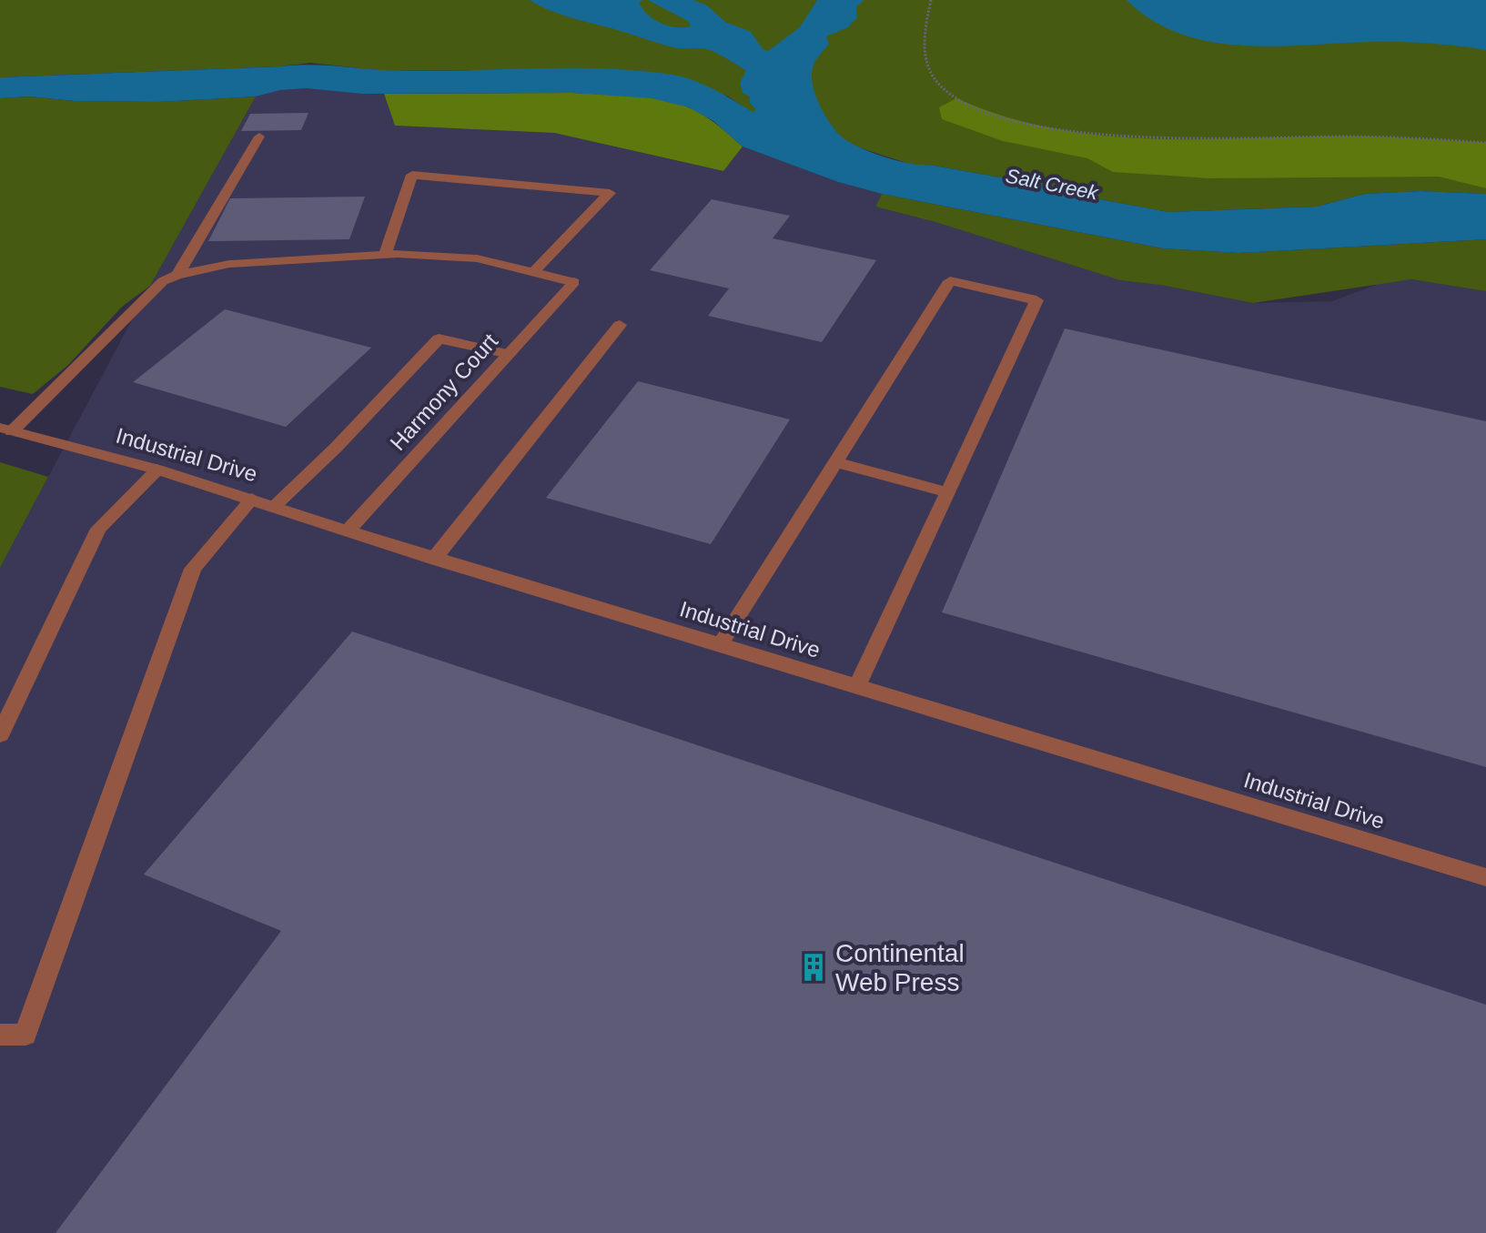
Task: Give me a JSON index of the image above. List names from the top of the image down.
{
  "streets": {
    "street": ["Harmony Court", "Industrial Drive"]
  },
  "crossings": [
    ["Harmony Court", "Industrial Drive"]
  ],
  "water": ["Salt Creek"],
  "places": {
    "building": ["Continental Web Press"]
  }
}
